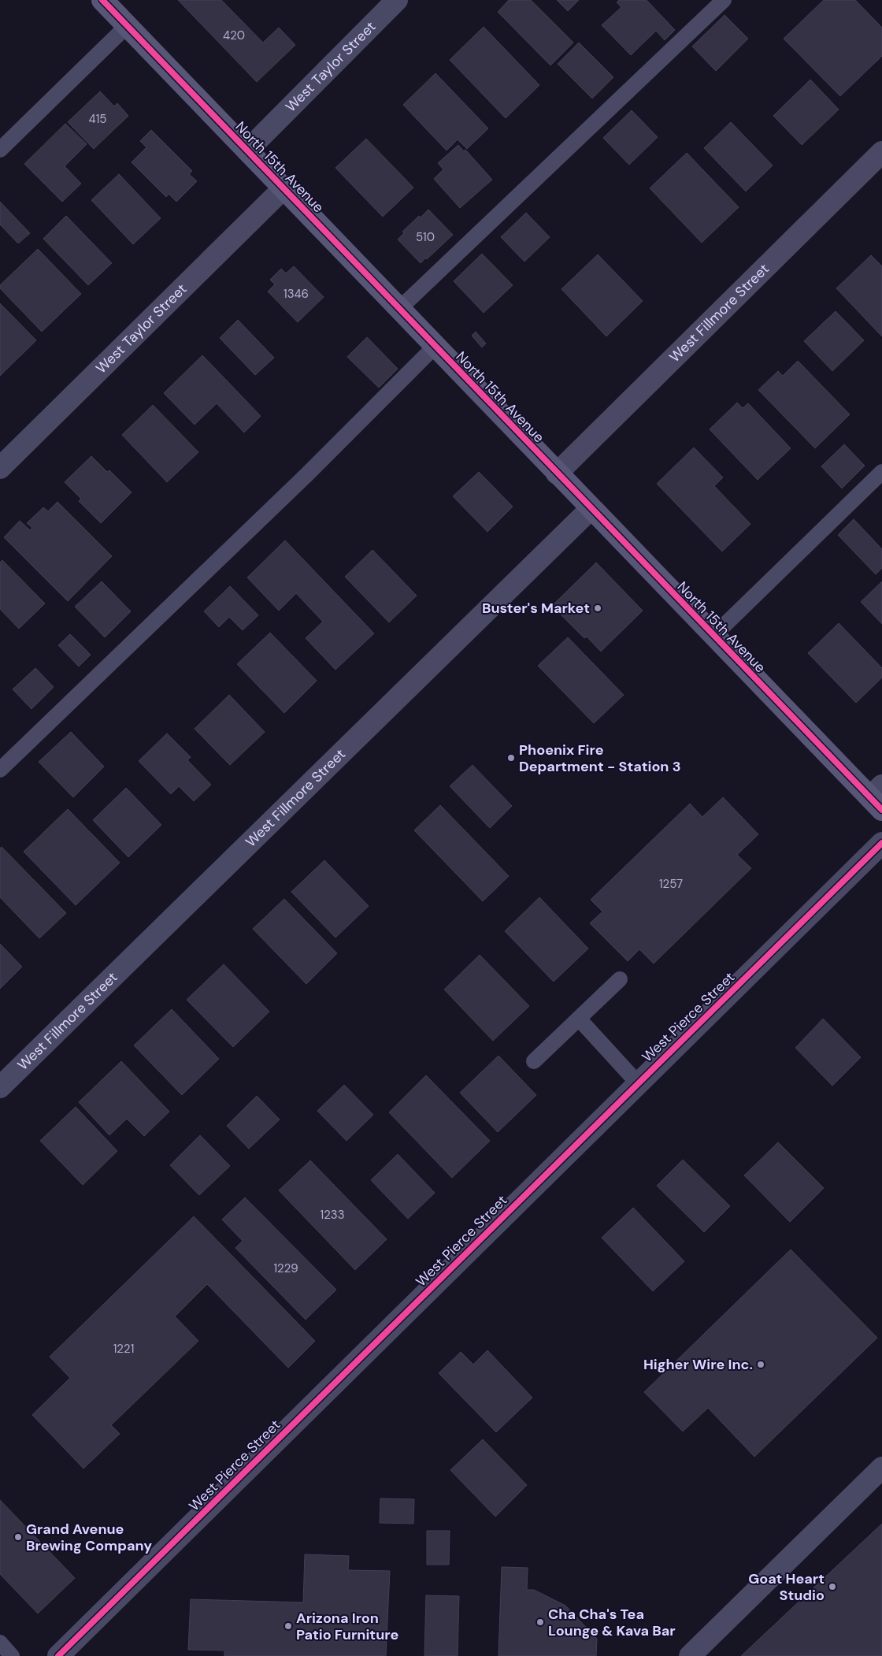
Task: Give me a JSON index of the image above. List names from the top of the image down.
{
  "streets": {
    "street": [
      "West Taylor Street",
      "North 15th Avenue",
      "West Fillmore Street",
      "West Pierce Street"
    ]
  },
  "crossings": [
    ["West Taylor Street", "North 15th Avenue"],
    ["North 15th Avenue", "West Fillmore Street"]
  ],
  "places": [
    "Buster's Market",
    "Phoenix Fire Department - Station 3",
    "Higher Wire Inc.",
    "Grand Avenue Brewing Company",
    "Goat Heart Studio",
    "Cha Cha's Tea Lounge & Kava Bar",
    "Arizona Iron Patio Furniture"
  ],
  "house_numbers": [
    "420",
    "415",
    "510",
    "1346",
    "1257",
    "1233",
    "1229",
    "1221"
  ]
}
